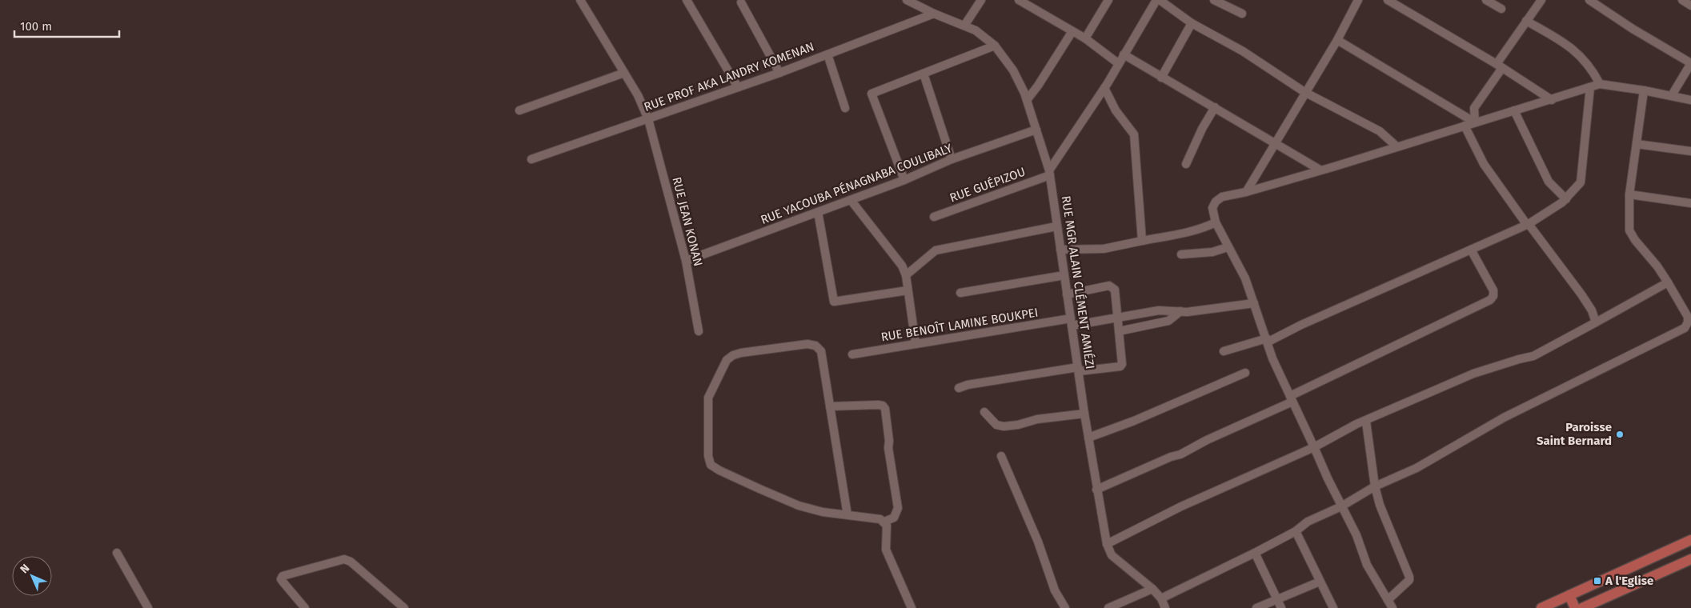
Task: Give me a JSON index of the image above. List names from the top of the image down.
{
  "streets": {
    "street": [
      "RUE PROF AKA LANDRY KOMENAN",
      "RUE YACOUBA PÉNAGNABA COULIBALY",
      "RUE GUÉPIZOU",
      "RUE JEAN KONAN",
      "RUE MGR ALAIN CLÉMENT AMIÉZI",
      "RUE BENOÎT LAMINE BOUKPEI"
    ]
  },
  "crossings": [
    ["RUE PROF AKA LANDRY KOMENAN", "RUE JEAN KONAN"],
    ["RUE PROF AKA LANDRY KOMENAN", "RUE MGR ALAIN CLÉMENT AMIÉZI"],
    ["RUE YACOUBA PÉNAGNABA COULIBALY", "RUE JEAN KONAN"],
    ["RUE YACOUBA PÉNAGNABA COULIBALY", "RUE MGR ALAIN CLÉMENT AMIÉZI"],
    ["RUE GUÉPIZOU", "RUE MGR ALAIN CLÉMENT AMIÉZI"],
    ["RUE MGR ALAIN CLÉMENT AMIÉZI", "RUE BENOÎT LAMINE BOUKPEI"]
  ],
  "places": {
    "other": ["Paroisse Saint Bernard"],
    "transit": ["A l'Eglise"]
  },
  "scale_bar": "100 m",
  "north": "top left"
}
